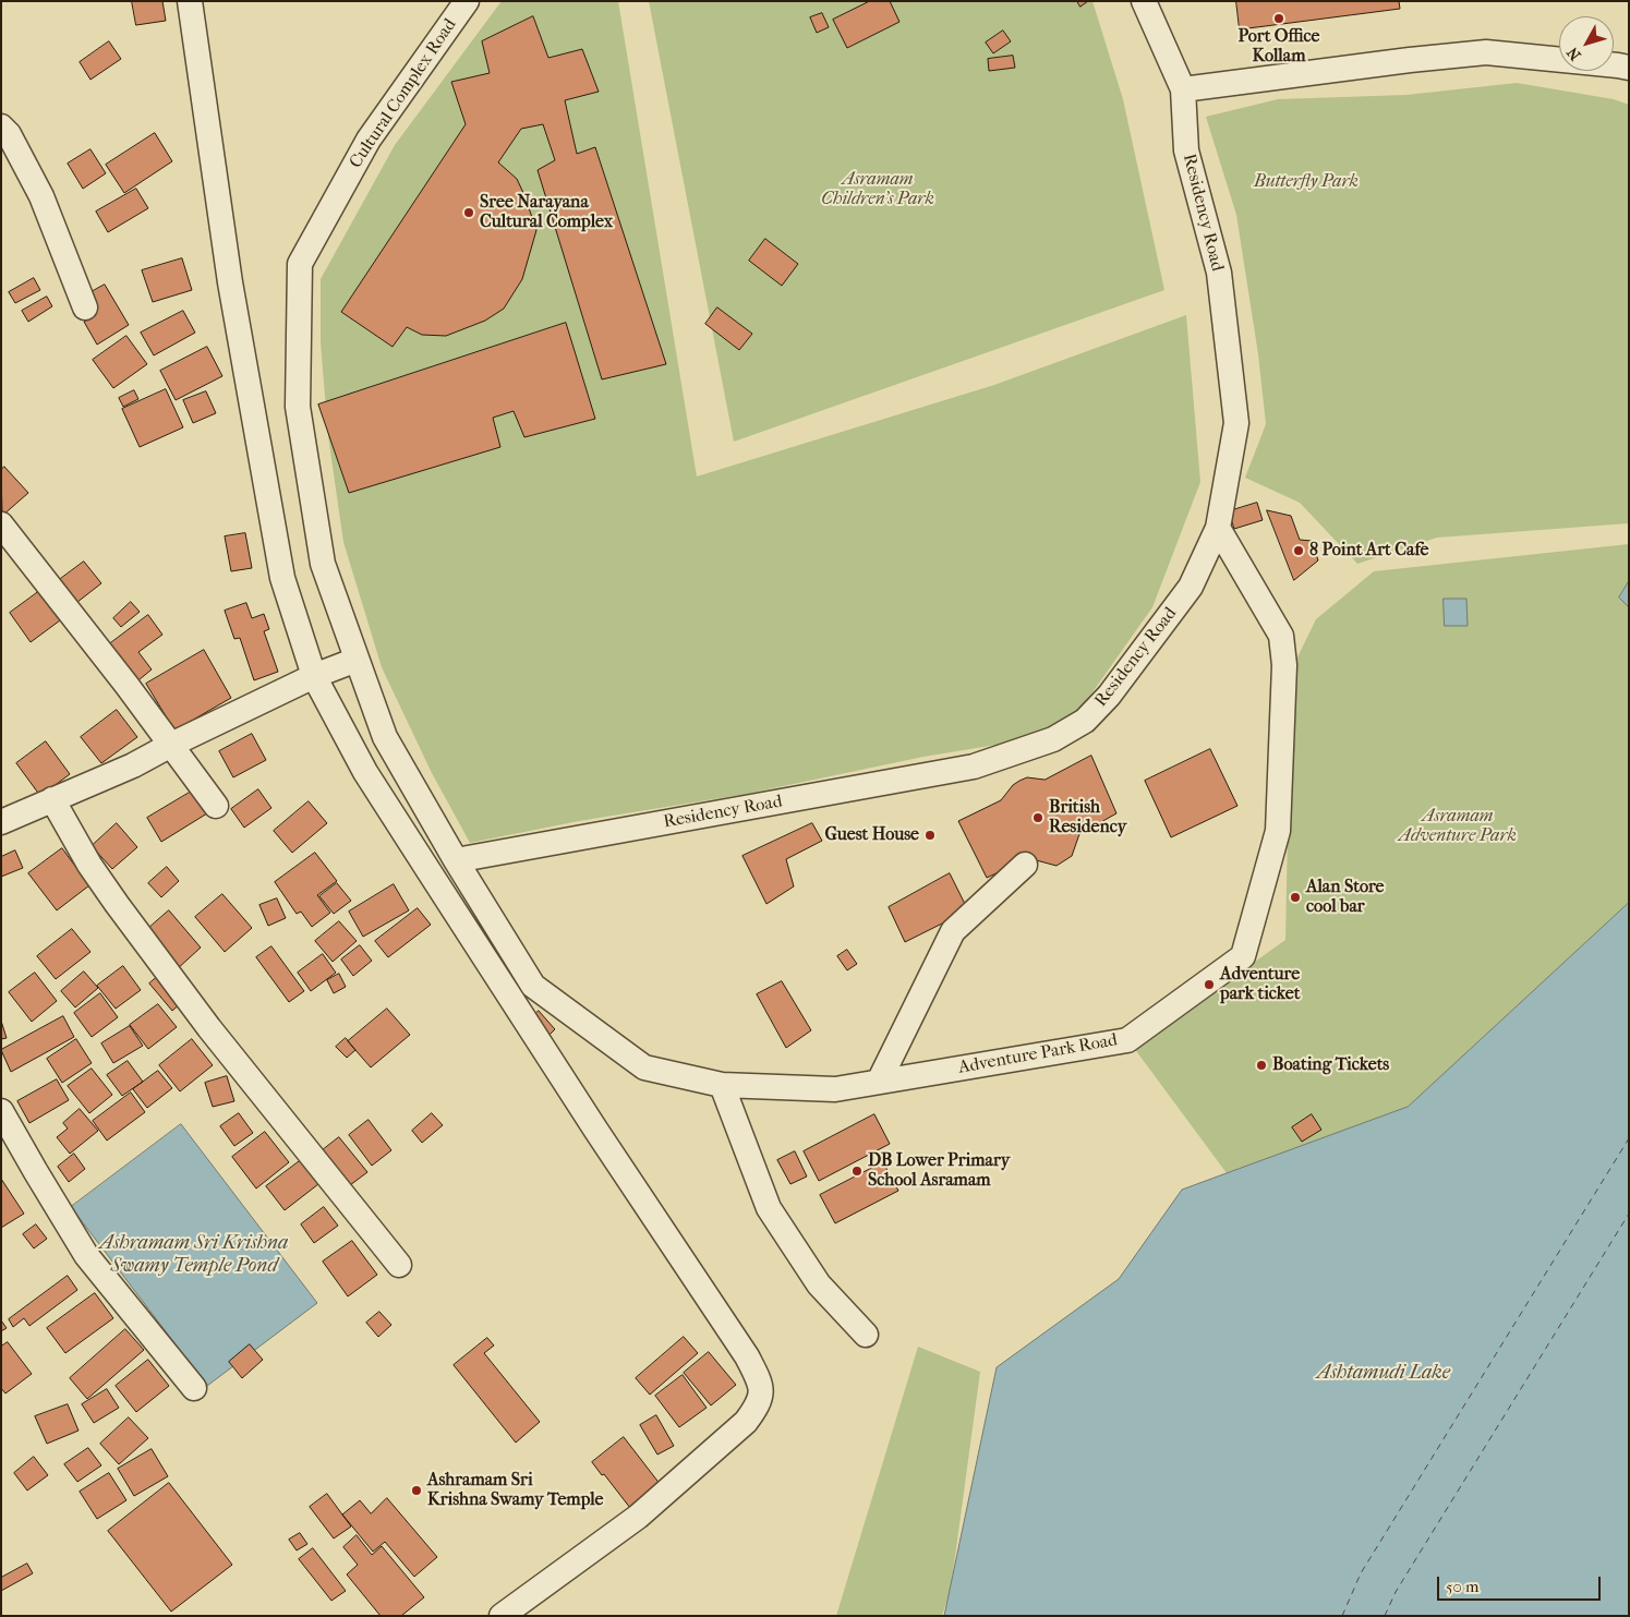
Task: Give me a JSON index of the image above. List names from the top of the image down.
{
  "streets": {
    "street": ["Cultural Complex Road", "Residency Road", "Adventure Park Road"]
  },
  "crossings": [
    ["Cultural Complex Road", "Adventure Park Road"],
    ["Residency Road", "Adventure Park Road"]
  ],
  "water": ["Ashramam Sri Krishna Swamy Temple Pond", "Ashtamudi Lake"],
  "parks": ["Asramam Children's Park", "Butterfly Park", "Asramam Adventure Park"],
  "places": [
    "Port Office Kollam",
    "Sree Narayana Cultural Complex",
    "8 Point Art Cafe",
    "British Residency",
    "Guest House",
    "Alan Store cool bar",
    "Adventure park ticket",
    "Boating Tickets",
    "DB Lower Primary School Asramam",
    "Ashramam Sri Krishna Swamy Temple"
  ],
  "scale_bar": "50 m",
  "north": "bottom left"
}
